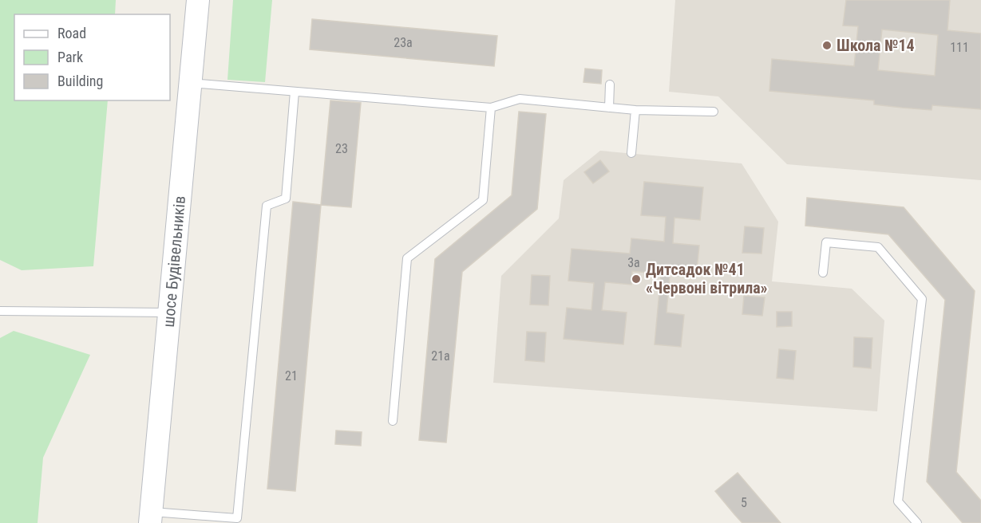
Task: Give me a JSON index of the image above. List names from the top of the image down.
{
  "streets": {
    "main road": ["шосе Будівельників"]
  },
  "places": ["Школа №14", "Дитсадок №41 «Червоні вітрила»"],
  "house_numbers": [
    "23а",
    "111",
    "23",
    "3а",
    "21а",
    "21",
    "5"
  ],
  "legend": ["Road", "Park", "Building"]
}
